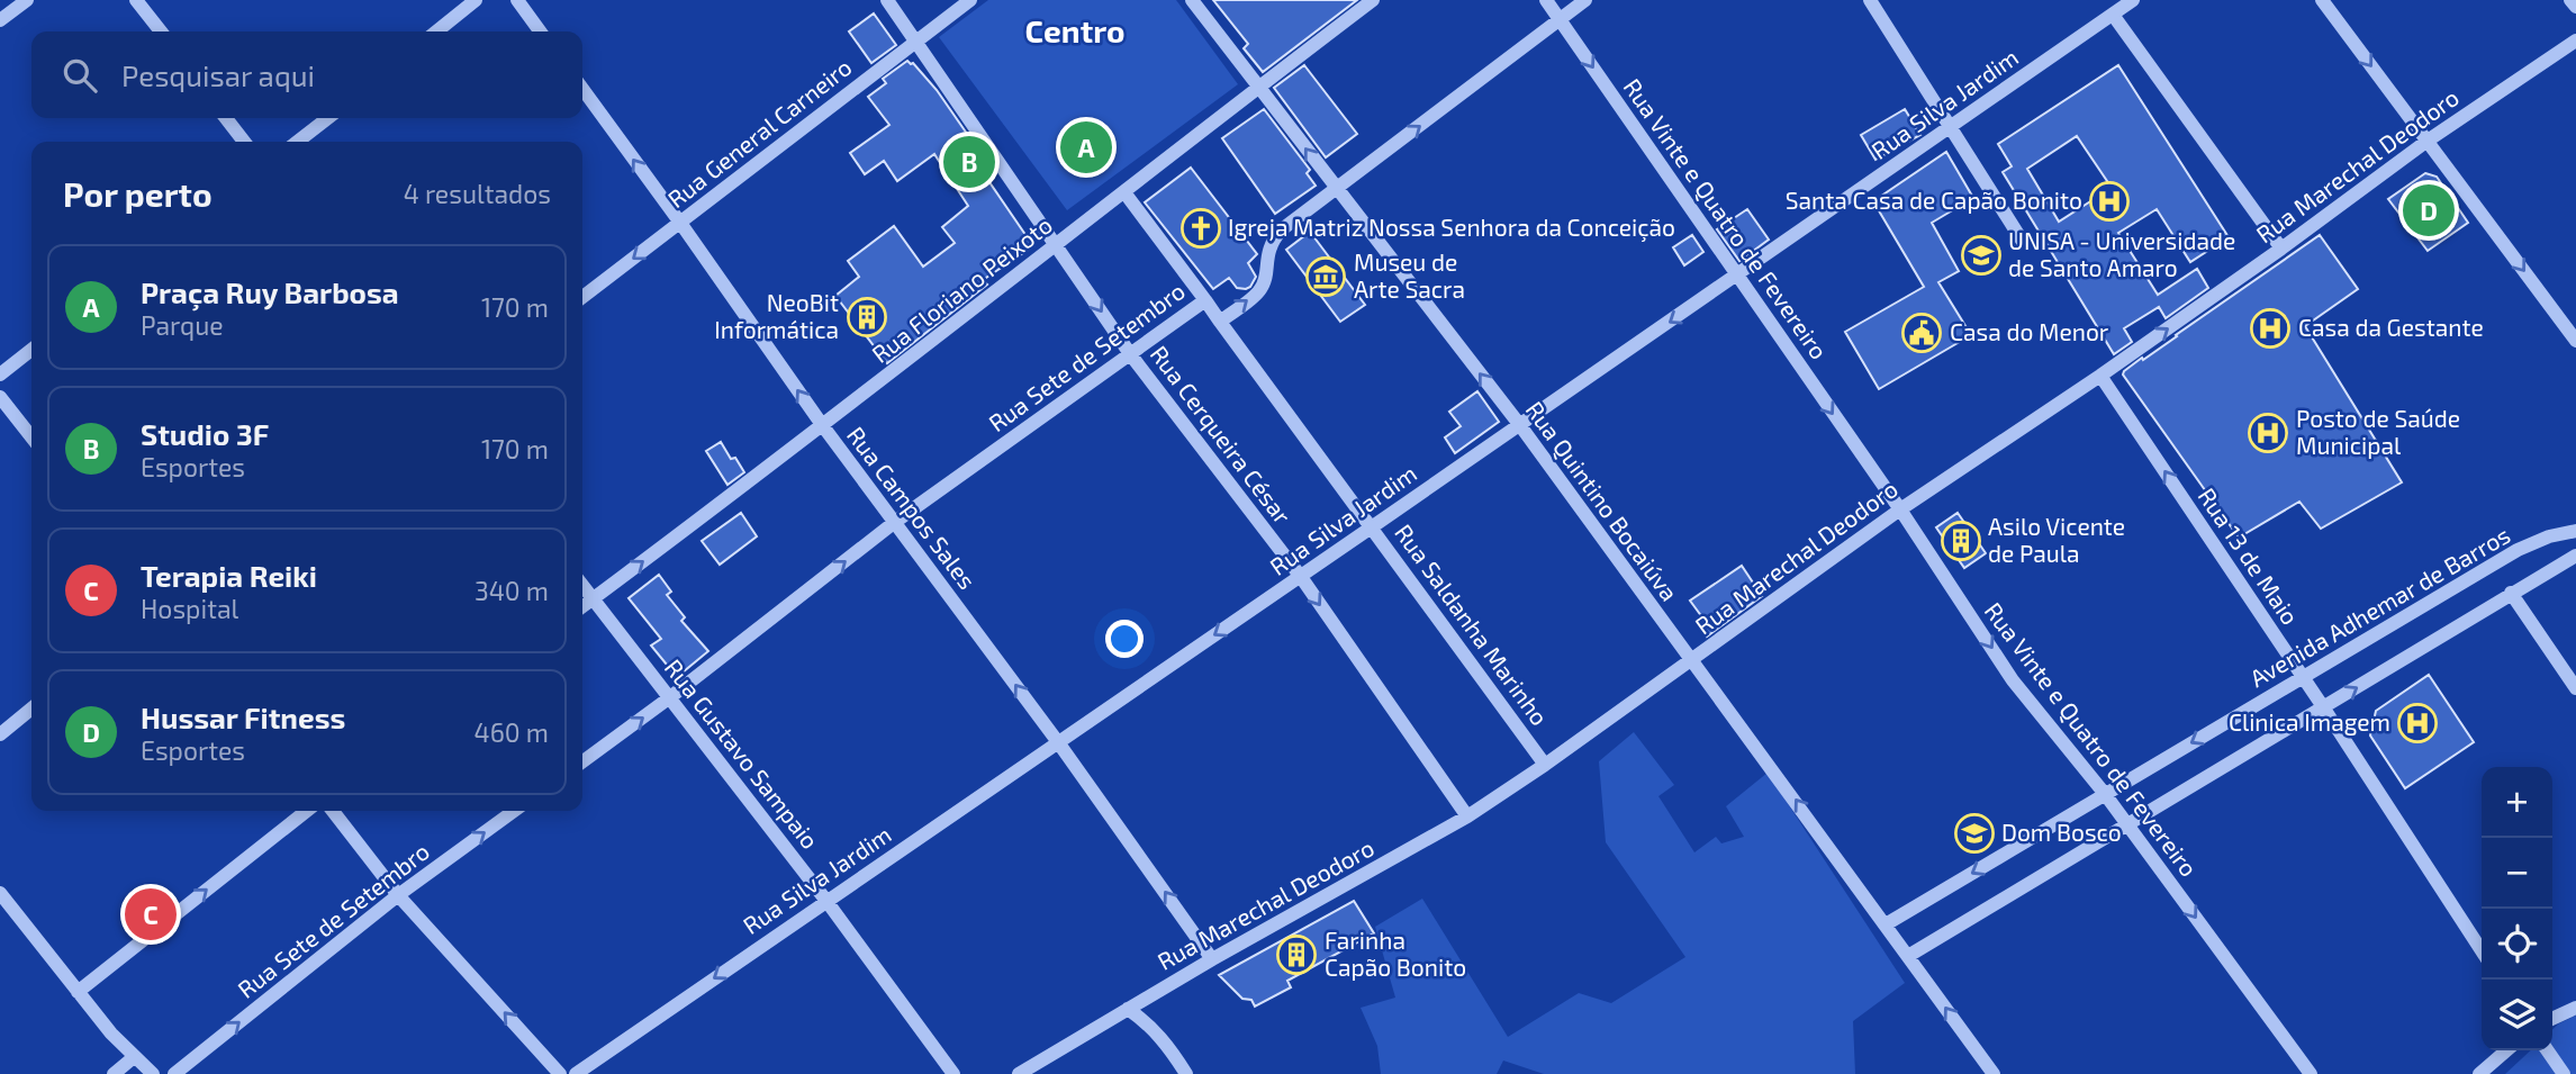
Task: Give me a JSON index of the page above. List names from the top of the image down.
{
  "streets": {
    "street": [
      "Rua Silva Jardim",
      "Rua General Carneiro",
      "Rua Marechal Deodoro",
      "Rua Vinte e Quatro de Fevereiro",
      "Rua Floriano Peixoto",
      "Rua Sete de Setembro",
      "Rua Cerqueira César",
      "Rua Quintino Bocaiúva",
      "Rua Campos Sales",
      "Rua 13 de Maio",
      "Avenida Adhemar de Barros",
      "Rua Saldanha Marinho",
      "Rua Gustavo Sampaio"
    ]
  },
  "crossings": [
    ["Rua Silva Jardim", "Rua Vinte e Quatro de Fevereiro"],
    ["Rua Silva Jardim", "Rua Cerqueira César"],
    ["Rua Silva Jardim", "Rua Quintino Bocaiúva"],
    ["Rua Silva Jardim", "Rua Campos Sales"],
    ["Rua Silva Jardim", "Rua Saldanha Marinho"],
    ["Rua Silva Jardim", "Rua Gustavo Sampaio"],
    ["Rua General Carneiro", "Rua Cerqueira César"],
    ["Rua General Carneiro", "Rua Campos Sales"],
    ["Rua Marechal Deodoro", "Rua Vinte e Quatro de Fevereiro"],
    ["Rua Marechal Deodoro", "Rua Cerqueira César"],
    ["Rua Marechal Deodoro", "Rua Quintino Bocaiúva"],
    ["Rua Marechal Deodoro", "Rua Campos Sales"],
    ["Rua Marechal Deodoro", "Rua 13 de Maio"],
    ["Rua Marechal Deodoro", "Rua Saldanha Marinho"],
    ["Rua Vinte e Quatro de Fevereiro", "Avenida Adhemar de Barros"],
    ["Rua Floriano Peixoto", "Rua Cerqueira César"],
    ["Rua Floriano Peixoto", "Rua Quintino Bocaiúva"],
    ["Rua Floriano Peixoto", "Rua Campos Sales"],
    ["Rua Floriano Peixoto", "Rua Gustavo Sampaio"],
    ["Rua Sete de Setembro", "Rua Cerqueira César"],
    ["Rua Sete de Setembro", "Rua Campos Sales"],
    ["Rua Sete de Setembro", "Rua Saldanha Marinho"],
    ["Rua Sete de Setembro", "Rua Gustavo Sampaio"],
    ["Rua Quintino Bocaiúva", "Avenida Adhemar de Barros"],
    ["Rua 13 de Maio", "Avenida Adhemar de Barros"]
  ],
  "one_way": [
    "Rua Silva Jardim",
    "Rua Vinte e Quatro de Fevereiro",
    "Rua Sete de Setembro",
    "Rua Quintino Bocaiúva",
    "Rua Campos Sales",
    "Rua 13 de Maio"
  ],
  "districts": ["Centro"],
  "places": {
    "hospital": [
      "Santa Casa de Capão Bonito",
      "Casa da Gestante",
      "Posto de Saúde Municipal",
      "Clinica Imagem"
    ],
    "church": ["Igreja Matriz Nossa Senhora da Conceição"],
    "school or university": ["UNISA - Universidade de Santo Amaro", "Dom Bosco"],
    "museum": ["Museu de Arte Sacra"],
    "building": ["NeoBit Informática", "Asilo Vicente de Paula", "Farinha Capão Bonito"],
    "public building": ["Casa do Menor"]
  },
  "page": {
    "search": "Pesquisar aqui",
    "pins": [
      "A",
      "B",
      "D",
      "C"
    ],
    "heading": ["Por perto", "4 resultados"],
    "list": [
      {
        "mark": "A",
        "name": "Praça Ruy Barbosa",
        "note": "Parque",
        "value": "170 m"
      },
      {
        "mark": "B",
        "name": "Studio 3F",
        "note": "Esportes",
        "value": "170 m"
      },
      {
        "mark": "C",
        "name": "Terapia Reiki",
        "note": "Hospital",
        "value": "340 m"
      },
      {
        "mark": "D",
        "name": "Hussar Fitness",
        "note": "Esportes",
        "value": "460 m"
      }
    ],
    "map_buttons": ["+", "−"]
  }
}
